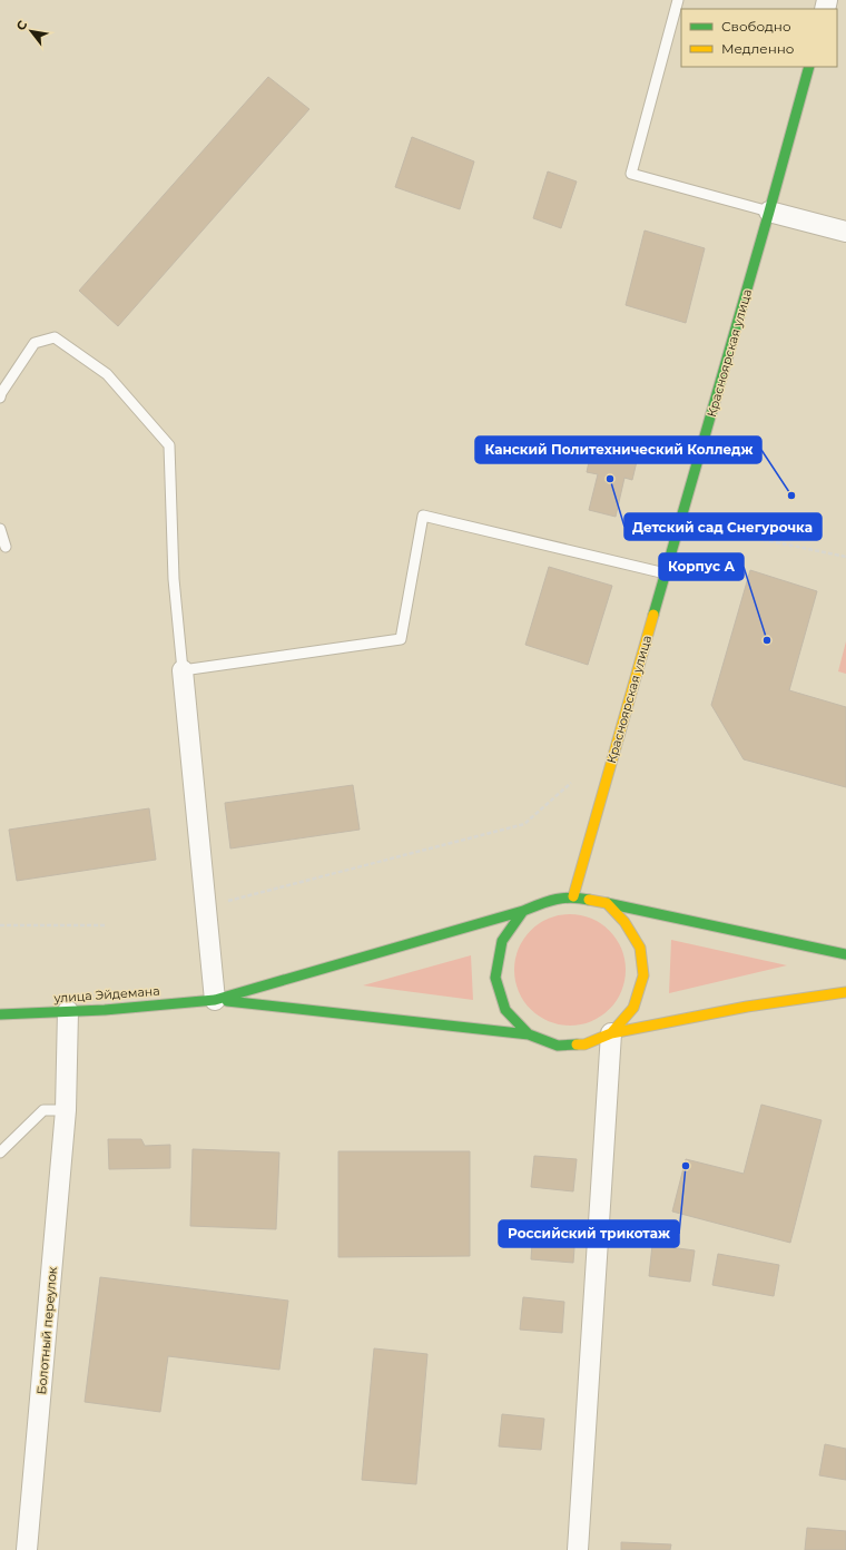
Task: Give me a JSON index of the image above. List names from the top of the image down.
{
  "streets": {
    "main road": ["Красноярская улица", "улица Эйдемана"],
    "street": ["Болотный переулок"]
  },
  "crossings": [
    ["улица Эйдемана", "Болотный переулок"]
  ],
  "places": [
    "Детский сад Снегурочка",
    "Канский Политехнический Колледж",
    "Корпус А",
    "Российский трикотаж"
  ],
  "legend": ["Свободно", "Медленно"],
  "north": "top left"
}
